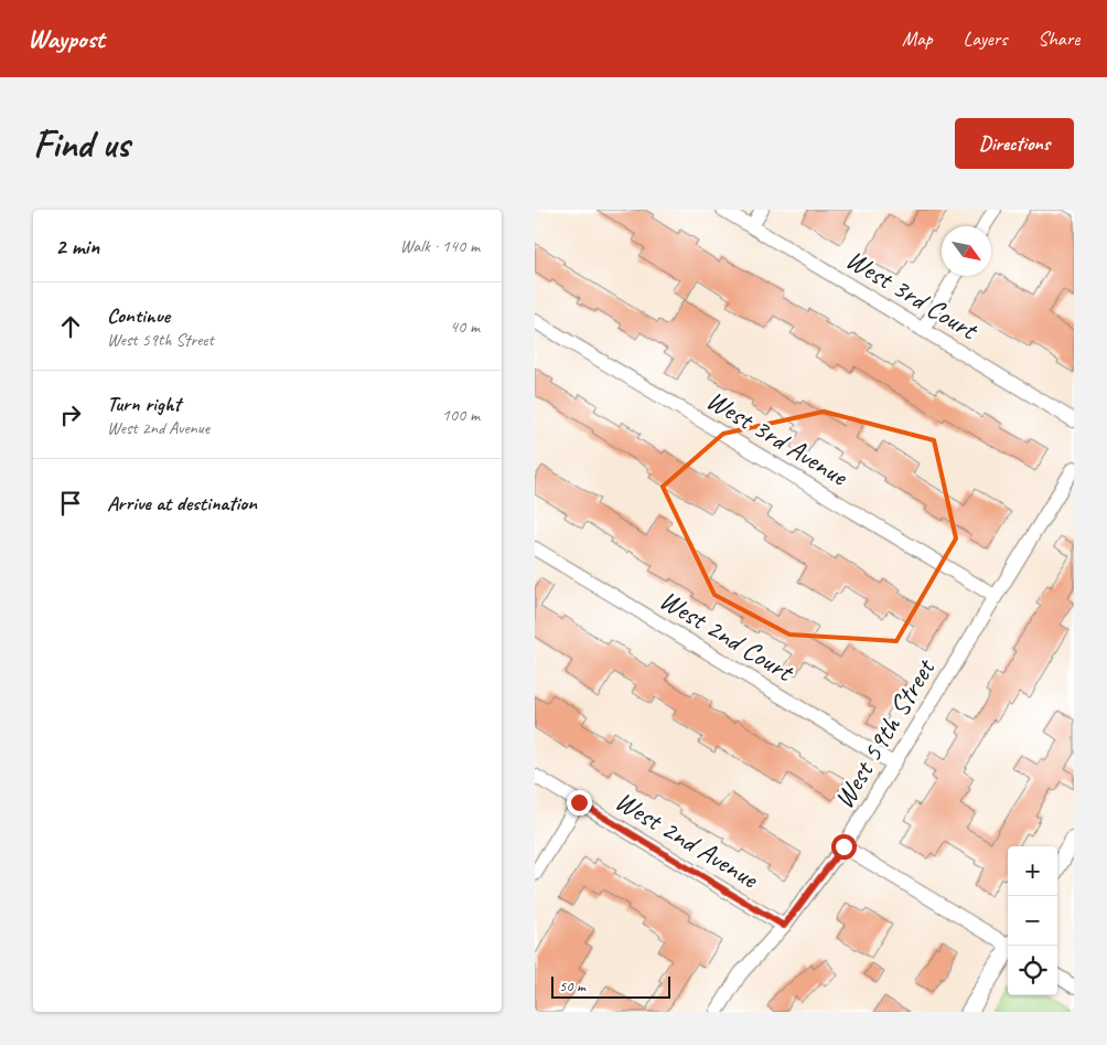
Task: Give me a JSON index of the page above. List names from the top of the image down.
{
  "streets": {
    "street": [
      "West 3rd Court",
      "West 3rd Avenue",
      "West 2nd Court",
      "West 59th Street",
      "West 2nd Avenue"
    ]
  },
  "crossings": [
    ["West 3rd Avenue", "West 59th Street"],
    ["West 2nd Court", "West 59th Street"],
    ["West 59th Street", "West 2nd Avenue"]
  ],
  "scale_bar": "50 m",
  "north": "bottom right",
  "page": {
    "header": "Waypost",
    "nav": ["Map", "Layers", "Share"],
    "buttons": "Directions",
    "title": "Find us",
    "heading": ["2 min", "Walk · 140 m"],
    "list": [
      ["Continue", "West 59th Street", "40 m"],
      ["Turn right", "West 2nd Avenue", "100 m"],
      "Arrive at destination"
    ],
    "map_buttons": ["+", "−"],
    "scale": "50 m"
  }
}
